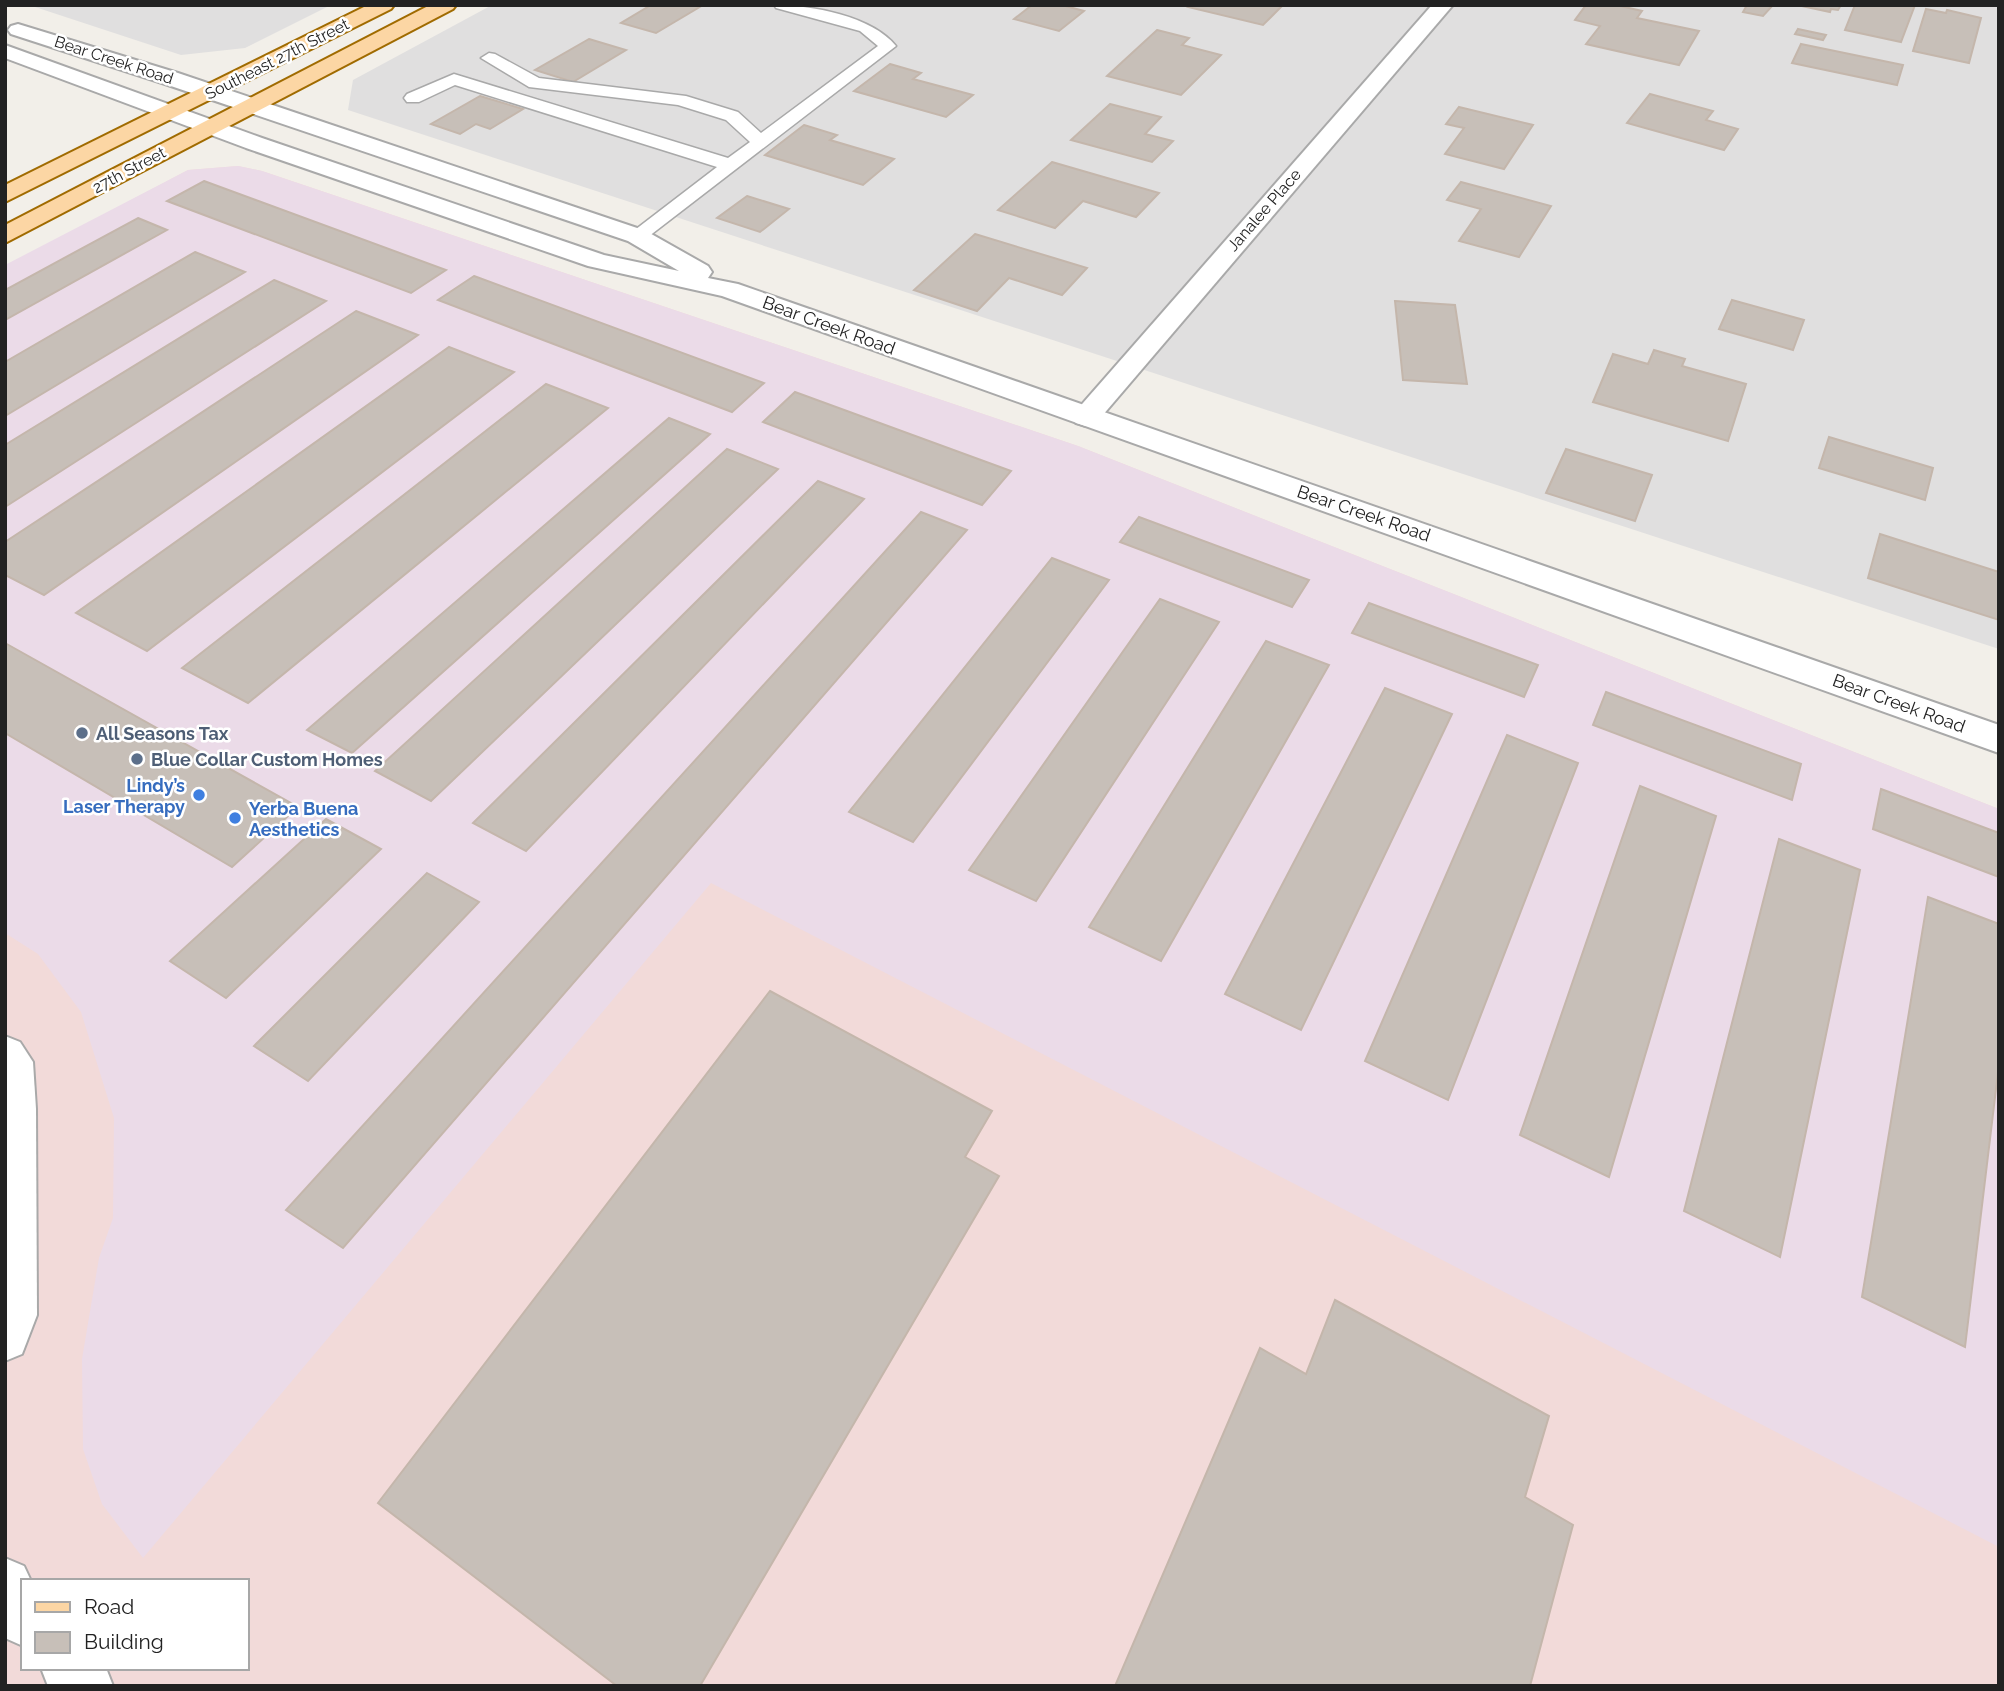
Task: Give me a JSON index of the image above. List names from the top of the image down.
{
  "streets": {
    "main road": ["Southeast 27th Street", "27th Street"],
    "street": ["Bear Creek Road", "Janalee Place"]
  },
  "crossings": [
    ["Southeast 27th Street", "Bear Creek Road"],
    ["Southeast 27th Street", "27th Street"],
    ["Bear Creek Road", "27th Street"],
    ["Bear Creek Road", "Janalee Place"]
  ],
  "places": [
    "All Seasons Tax",
    "Blue Collar Custom Homes",
    "Lindy’s Laser Therapy",
    "Yerba Buena Aesthetics"
  ],
  "legend": ["Road", "Building"]
}
